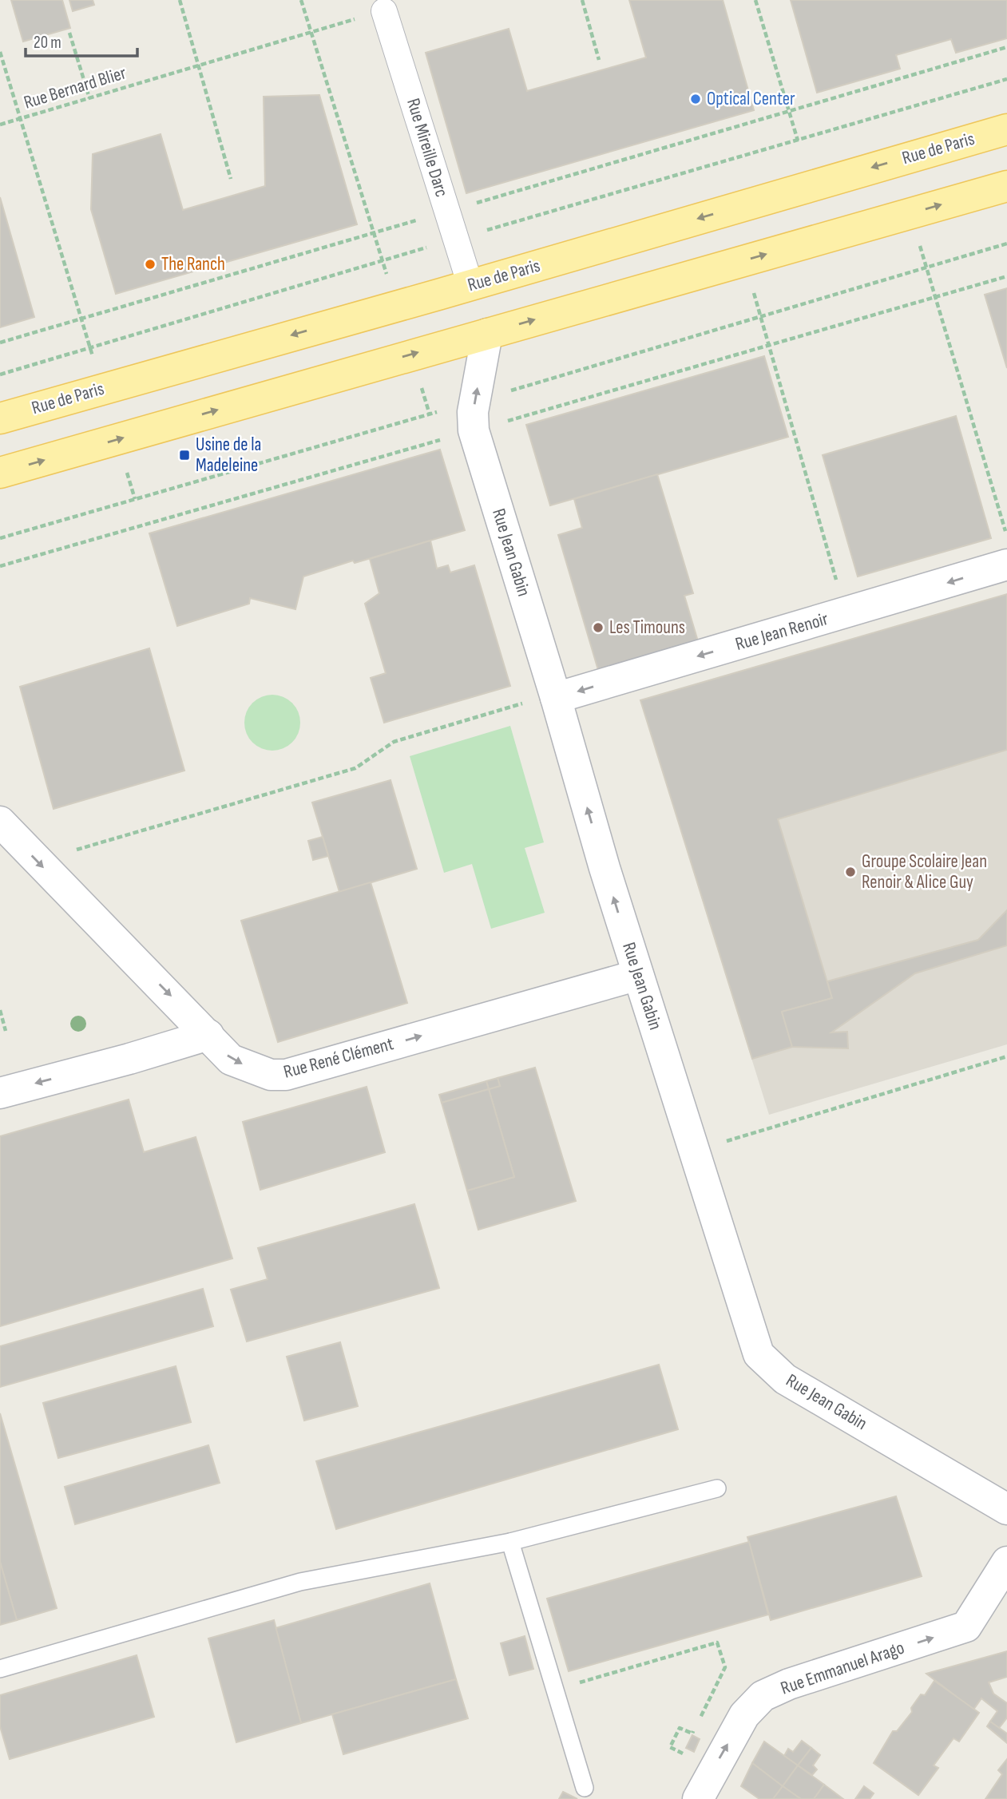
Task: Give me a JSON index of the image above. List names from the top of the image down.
{
  "streets": {
    "main road": ["Rue de Paris"],
    "street": [
      "Rue Mireille Darc",
      "Rue Jean Gabin",
      "Rue Jean Renoir",
      "Rue René Clément",
      "Rue Emmanuel Arago"
    ],
    "path": ["Rue Bernard Blier"]
  },
  "crossings": [
    ["Rue Bernard Blier", "Rue Mireille Darc"],
    ["Rue Mireille Darc", "Rue de Paris"],
    ["Rue Jean Gabin", "Rue Jean Renoir"],
    ["Rue Jean Gabin", "Rue René Clément"]
  ],
  "one_way": [
    "Rue Jean Gabin",
    "Rue Jean Renoir",
    "Rue René Clément",
    "Rue Emmanuel Arago"
  ],
  "places": {
    "other": [
      "Optical Center",
      "The Ranch",
      "Les Timouns",
      "Groupe Scolaire Jean Renoir & Alice Guy"
    ],
    "transit": ["Usine de la Madeleine"]
  },
  "scale_bar": "20 m"
}
